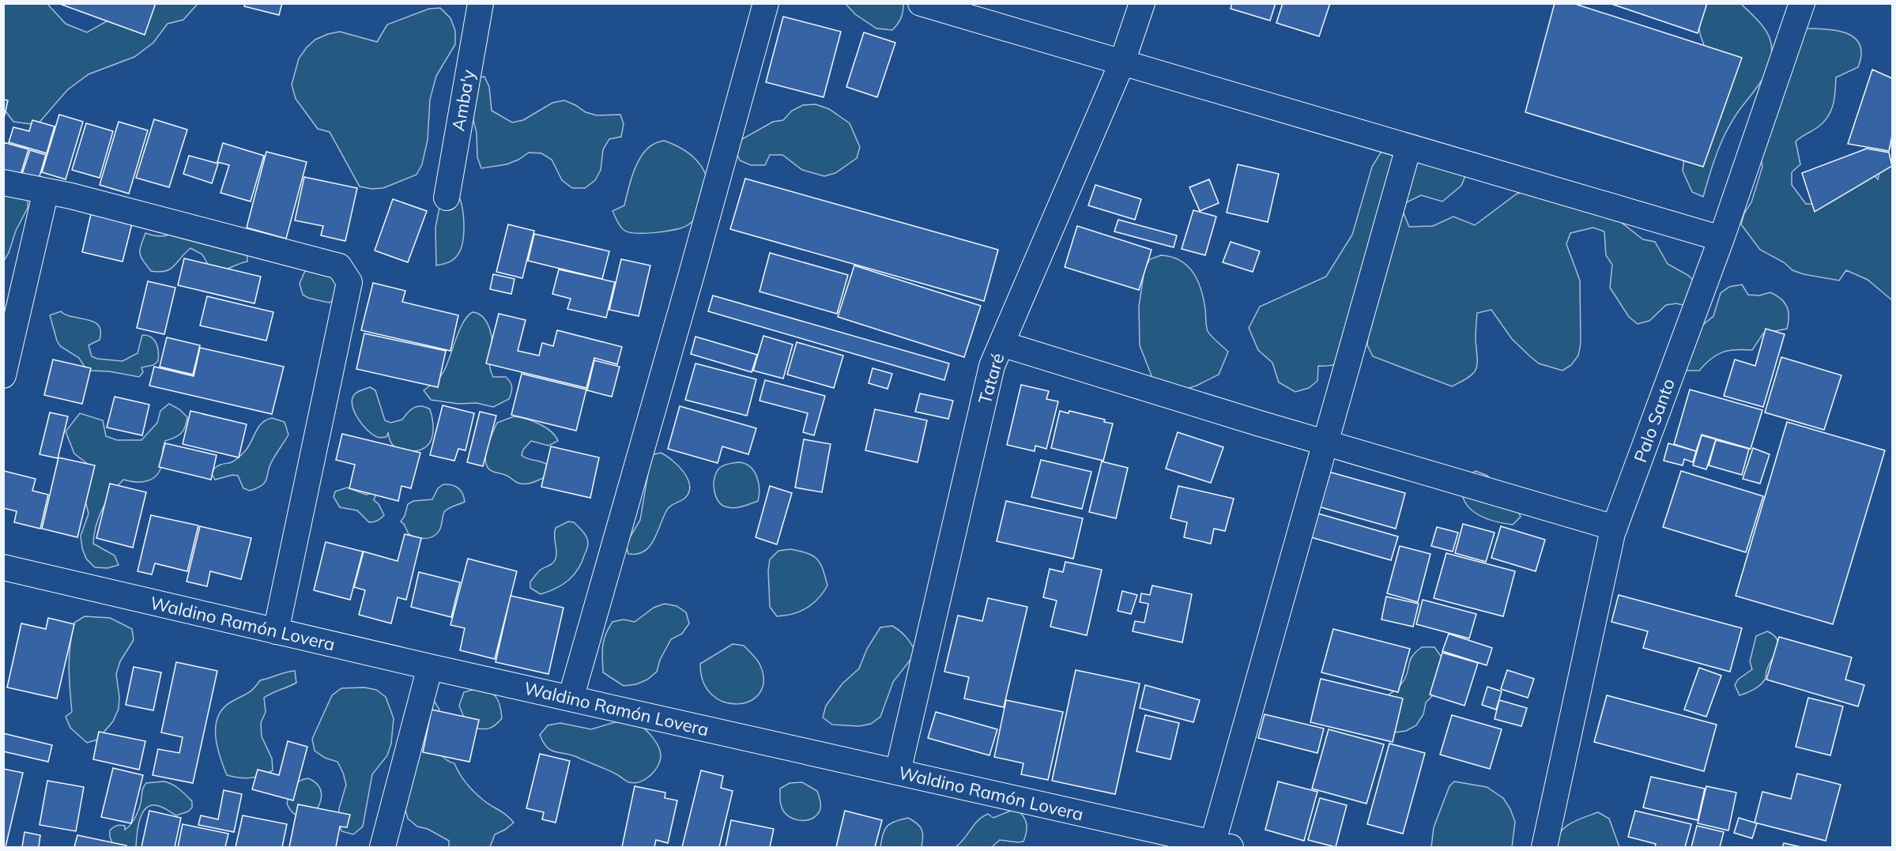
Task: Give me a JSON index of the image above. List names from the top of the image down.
{
  "streets": {
    "street": [
      "Amba'y",
      "Tataré",
      "Palo Santo",
      "Waldino Ramón Lovera"
    ]
  },
  "crossings": [
    ["Tataré", "Waldino Ramón Lovera"]
  ]
}
